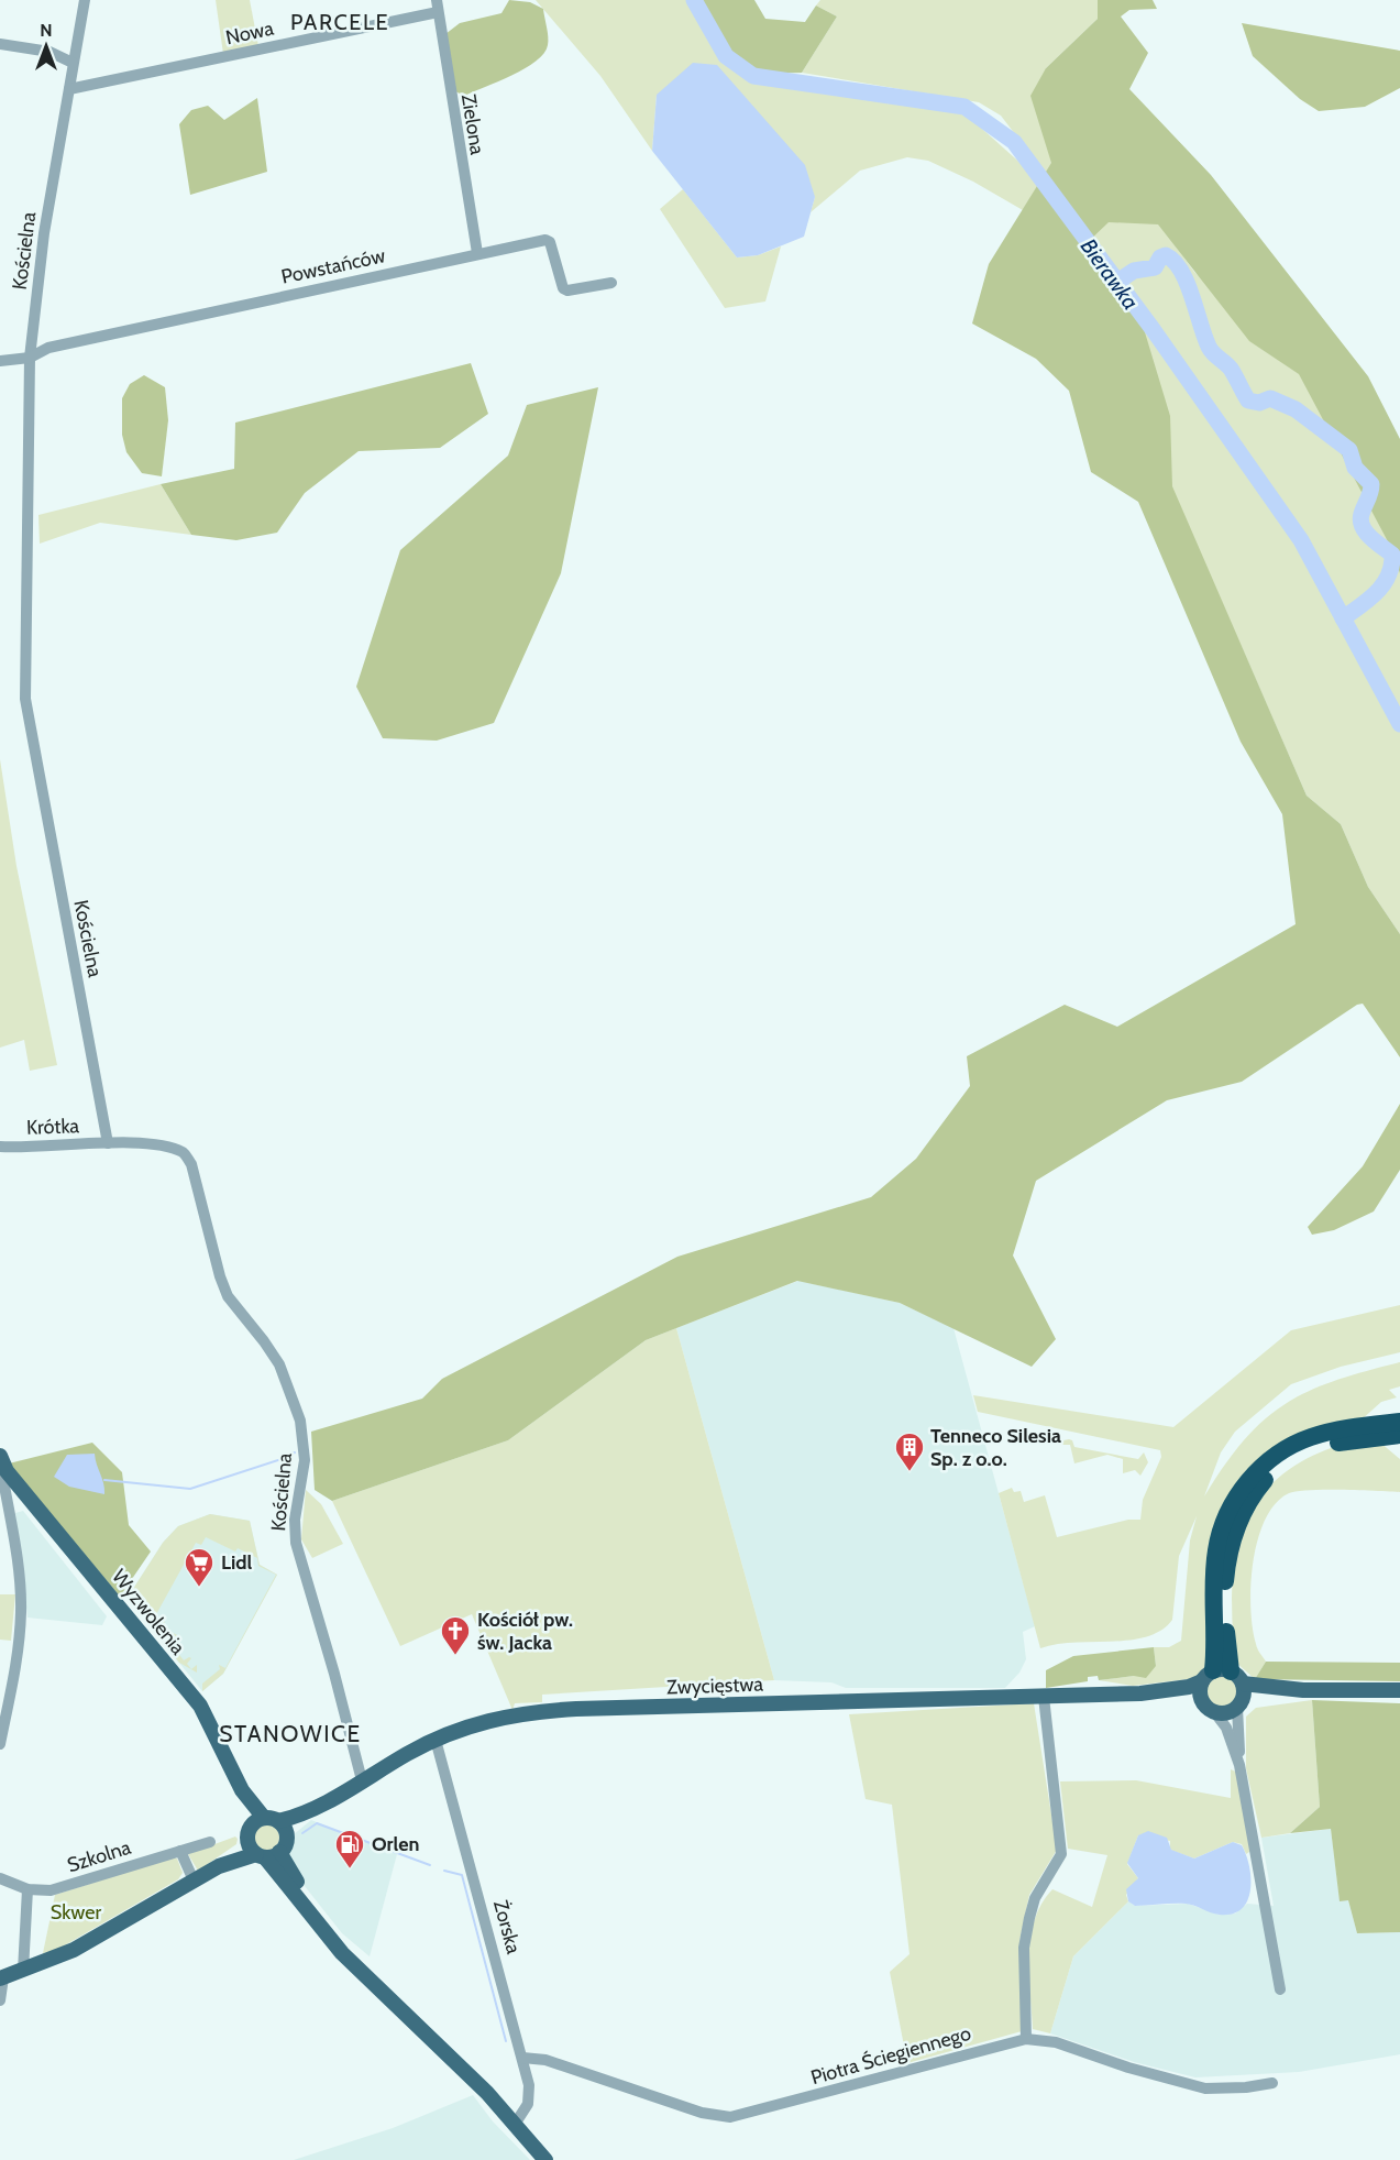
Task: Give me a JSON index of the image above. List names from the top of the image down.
{
  "streets": {
    "main road": ["Wyzwolenia", "Zwycięstwa"],
    "street": [
      "Nowa",
      "Zielona",
      "Kościelna",
      "Powstańców",
      "Krótka",
      "Szkolna",
      "Żorska",
      "Piotra Ściegiennego"
    ]
  },
  "crossings": [
    ["Nowa", "Zielona"],
    ["Nowa", "Kościelna"],
    ["Zielona", "Powstańców"],
    ["Kościelna", "Powstańców"],
    ["Kościelna", "Krótka"],
    ["Kościelna", "Zwycięstwa"],
    ["Wyzwolenia", "Zwycięstwa"],
    ["Zwycięstwa", "Żorska"],
    ["Żorska", "Piotra Ściegiennego"]
  ],
  "districts": ["PARCELE", "STANOWICE"],
  "water": ["Bierawka"],
  "parks": ["Skwer"],
  "places": {
    "building": ["Tenneco Silesia Sp. z o.o."],
    "supermarket": ["Lidl"],
    "church": ["Kościół pw. św. Jacka"],
    "fuel station": ["Orlen"]
  },
  "north": "top"
}
